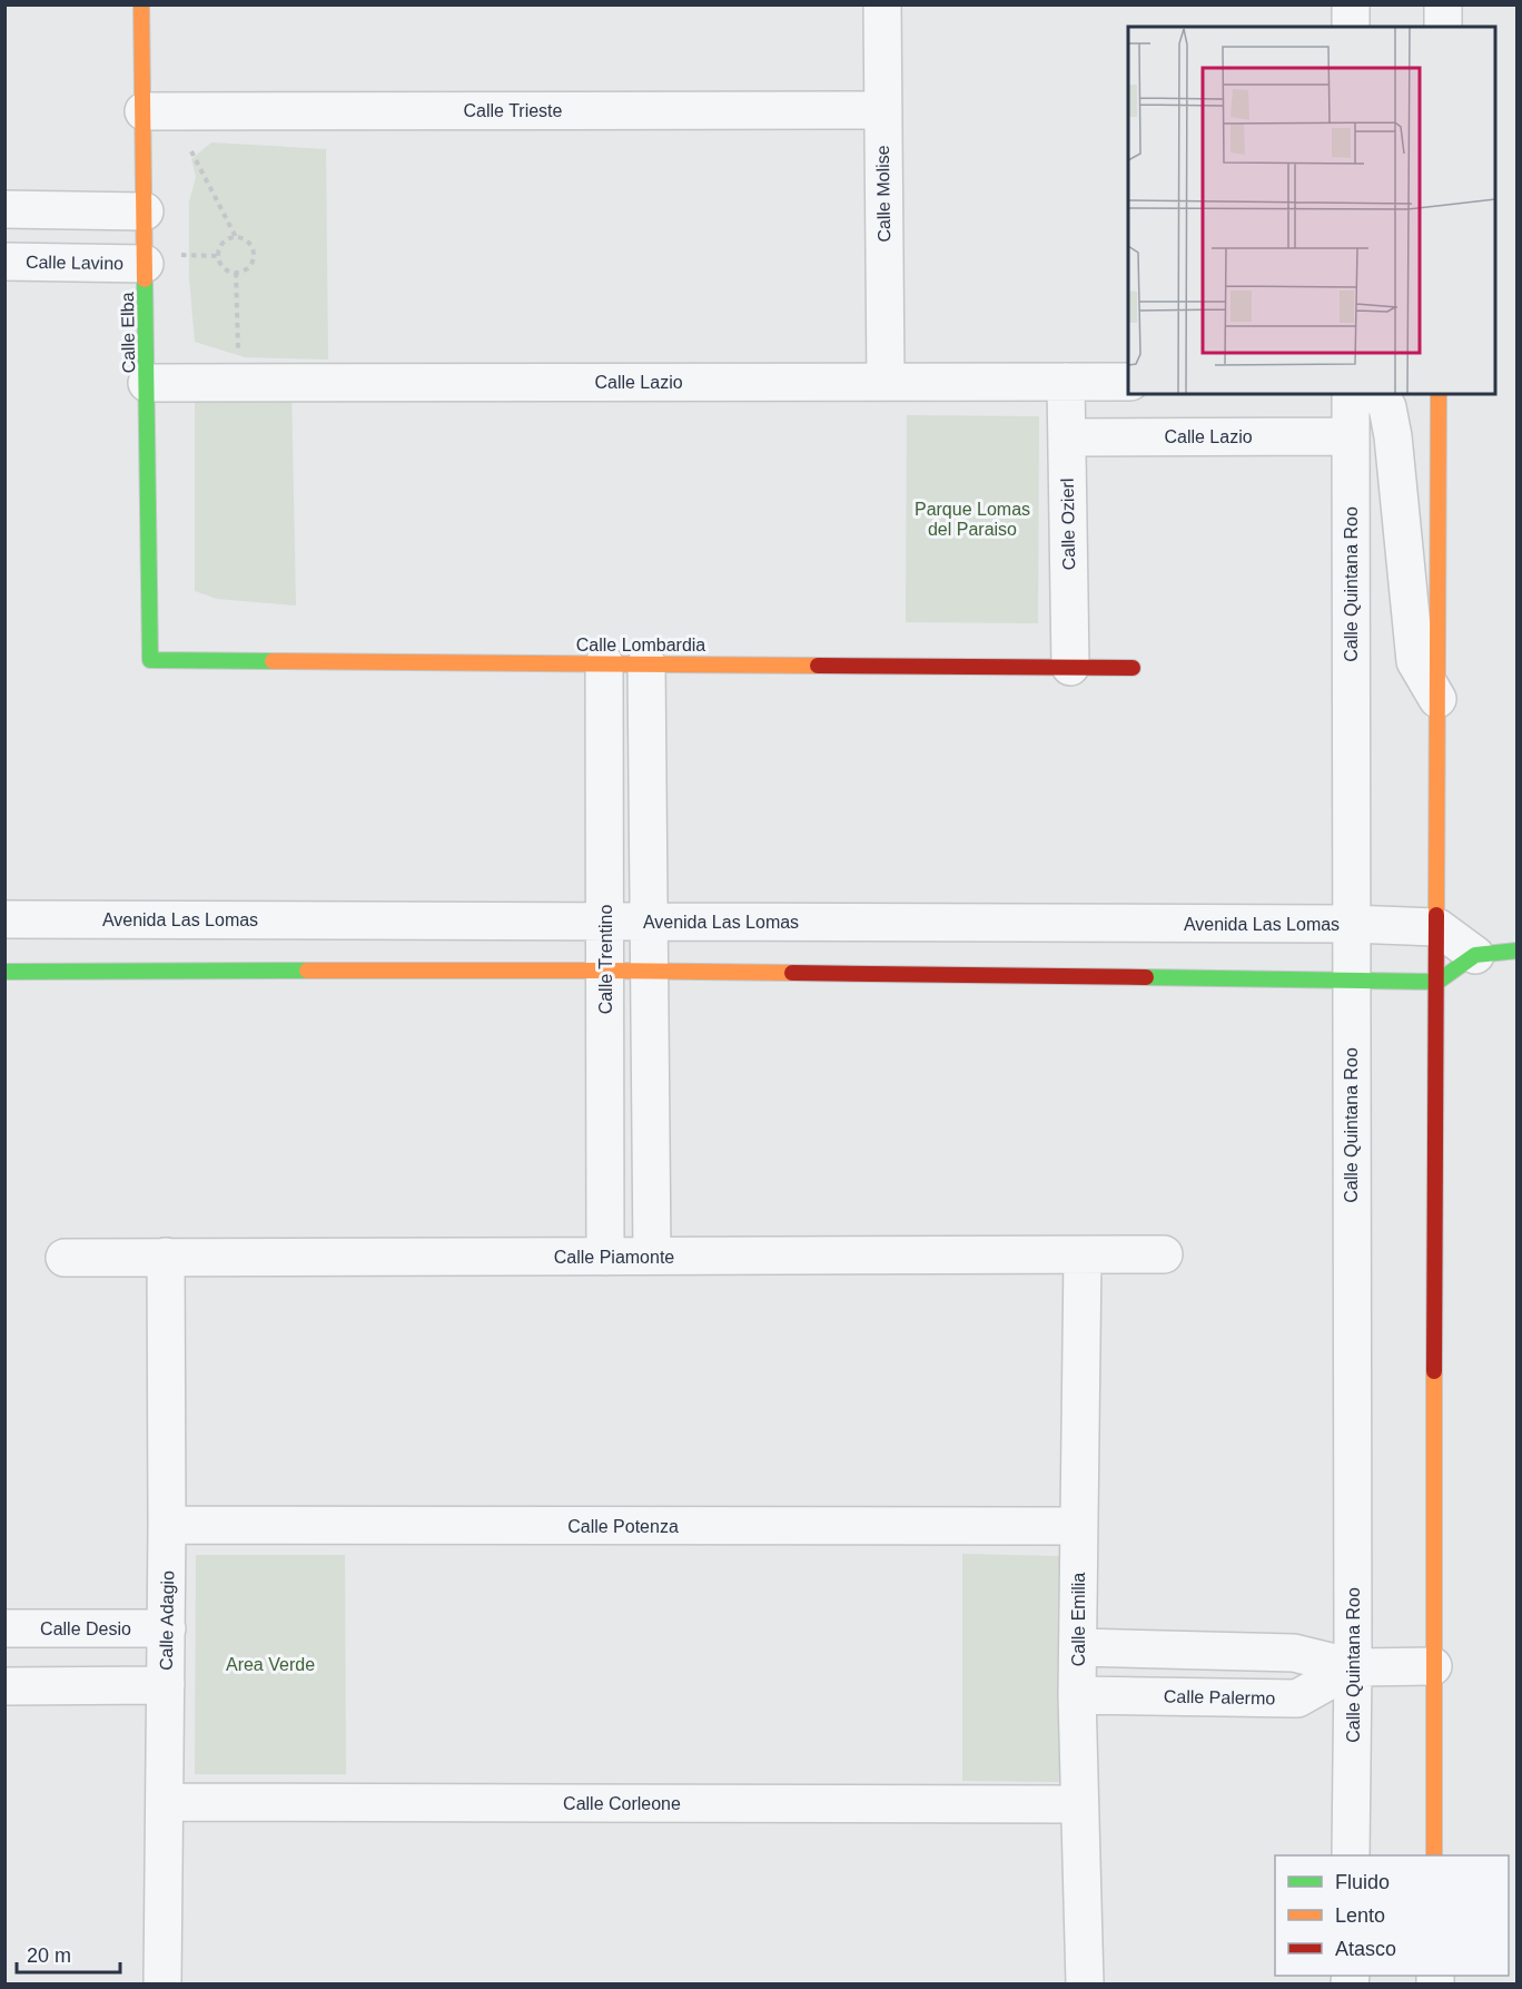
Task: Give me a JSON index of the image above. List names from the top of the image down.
{
  "streets": {
    "street": [
      "Calle Trieste",
      "Calle Molise",
      "Calle Lavino",
      "Calle Elba",
      "Calle Lazio",
      "Calle Ozierl",
      "Calle Quintana Roo",
      "Calle Lombardia",
      "Avenida Las Lomas",
      "Calle Trentino",
      "Calle Piamonte",
      "Calle Potenza",
      "Calle Emilia",
      "Calle Adagio",
      "Calle Desio",
      "Calle Palermo",
      "Calle Corleone"
    ]
  },
  "crossings": [
    ["Calle Trieste", "Calle Molise"],
    ["Calle Trieste", "Calle Elba"],
    ["Calle Molise", "Calle Lazio"],
    ["Calle Lavino", "Calle Elba"],
    ["Calle Elba", "Calle Lazio"],
    ["Calle Elba", "Calle Lombardia"],
    ["Calle Lazio", "Calle Ozierl"],
    ["Calle Lazio", "Calle Quintana Roo"],
    ["Calle Ozierl", "Calle Lombardia"],
    ["Calle Quintana Roo", "Avenida Las Lomas"],
    ["Calle Quintana Roo", "Calle Palermo"],
    ["Calle Lombardia", "Calle Trentino"],
    ["Avenida Las Lomas", "Calle Trentino"],
    ["Calle Trentino", "Calle Piamonte"],
    ["Calle Piamonte", "Calle Emilia"],
    ["Calle Piamonte", "Calle Adagio"],
    ["Calle Potenza", "Calle Emilia"],
    ["Calle Potenza", "Calle Adagio"],
    ["Calle Emilia", "Calle Palermo"],
    ["Calle Emilia", "Calle Corleone"],
    ["Calle Adagio", "Calle Desio"],
    ["Calle Adagio", "Calle Corleone"]
  ],
  "parks": ["Parque Lomas del Paraiso", "Area Verde"],
  "legend": ["Fluido", "Lento", "Atasco"],
  "scale_bar": "20 m"
}
